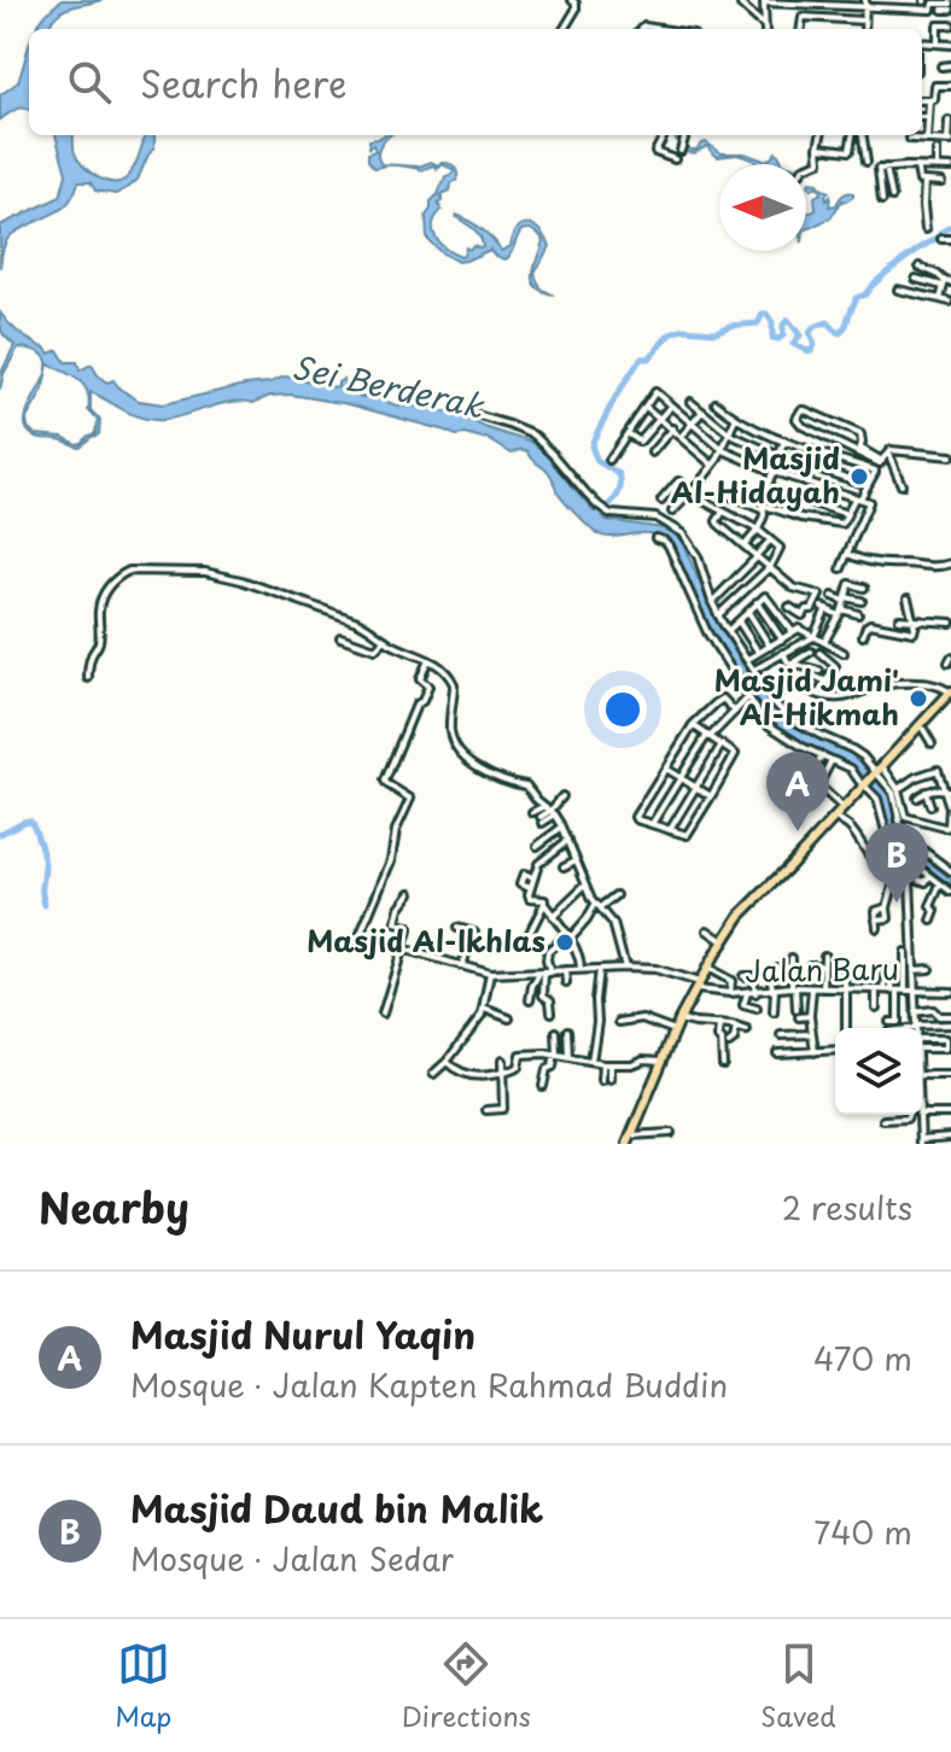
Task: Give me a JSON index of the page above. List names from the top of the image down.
{
  "streets": {
    "street": ["Jalan Baru"]
  },
  "water": ["Sei Berderak"],
  "places": ["Masjid Al-Hidayah", "Masjid Jami' Al-Hikmah", "Masjid Al-Ikhlas"],
  "north": "left",
  "page": {
    "search": "Search here",
    "pins": ["A", "B"],
    "heading": ["Nearby", "2 results"],
    "list": [
      {
        "mark": "A",
        "name": "Masjid Nurul Yaqin",
        "note": "Mosque · Jalan Kapten Rahmad Buddin",
        "value": "470 m"
      },
      {
        "mark": "B",
        "name": "Masjid Daud bin Malik",
        "note": "Mosque · Jalan Sedar",
        "value": "740 m"
      }
    ],
    "nav": ["Map", "Directions", "Saved"]
  }
}
